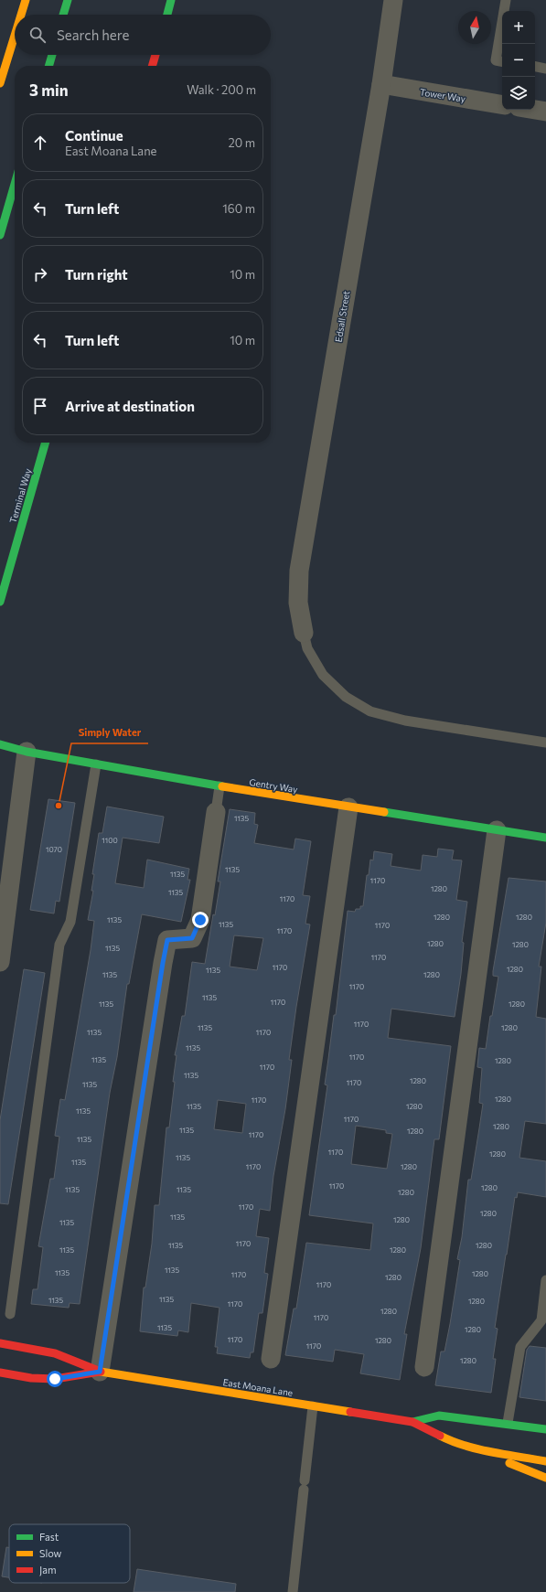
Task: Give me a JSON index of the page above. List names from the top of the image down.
{
  "streets": {
    "main road": ["Terminal Way", "Gentry Way", "East Moana Lane"],
    "street": ["Tower Way", "Edsall Street"]
  },
  "crossings": [
    ["Tower Way", "Edsall Street"]
  ],
  "places": ["Simply Water"],
  "house_numbers": [
    "1135",
    "1100",
    "1070",
    "1135",
    "1135",
    "1170",
    "1280",
    "1135",
    "1170",
    "1280",
    "1280",
    "1135",
    "1135",
    "1170",
    "1170",
    "1280",
    "1280",
    "1135",
    "1170",
    "1170",
    "1280",
    "1135",
    "1135",
    "1280",
    "1170",
    "1135",
    "1170",
    "1135",
    "1280",
    "1170",
    "1135",
    "1280",
    "1135",
    "1170",
    "1135",
    "1170",
    "1135",
    "1280",
    "1170",
    "1135",
    "1280",
    "1170",
    "1135",
    "1280",
    "1170",
    "1135",
    "1280",
    "1135",
    "1170",
    "1280",
    "1135",
    "1280",
    "1170",
    "1135",
    "1170",
    "1280",
    "1135",
    "1135",
    "1170",
    "1280",
    "1170",
    "1280",
    "1135",
    "1135",
    "1280",
    "1170",
    "1280",
    "1135",
    "1280",
    "1135",
    "1170",
    "1135",
    "1280",
    "1135",
    "1280",
    "1135",
    "1135",
    "1280",
    "1170",
    "1280",
    "1170",
    "1135",
    "1135",
    "1280",
    "1170",
    "1280",
    "1170",
    "1135",
    "1280",
    "1170",
    "1280",
    "1170",
    "1280"
  ],
  "legend": ["Fast", "Slow", "Jam"],
  "north": "top",
  "page": {
    "map_buttons": ["+", "−"],
    "search": "Search here",
    "heading": ["3 min", "Walk · 200 m"],
    "list": [
      ["Continue", "East Moana Lane", "20 m"],
      ["Turn left", "160 m"],
      ["Turn right", "10 m"],
      ["Turn left", "10 m"],
      "Arrive at destination"
    ]
  }
}
